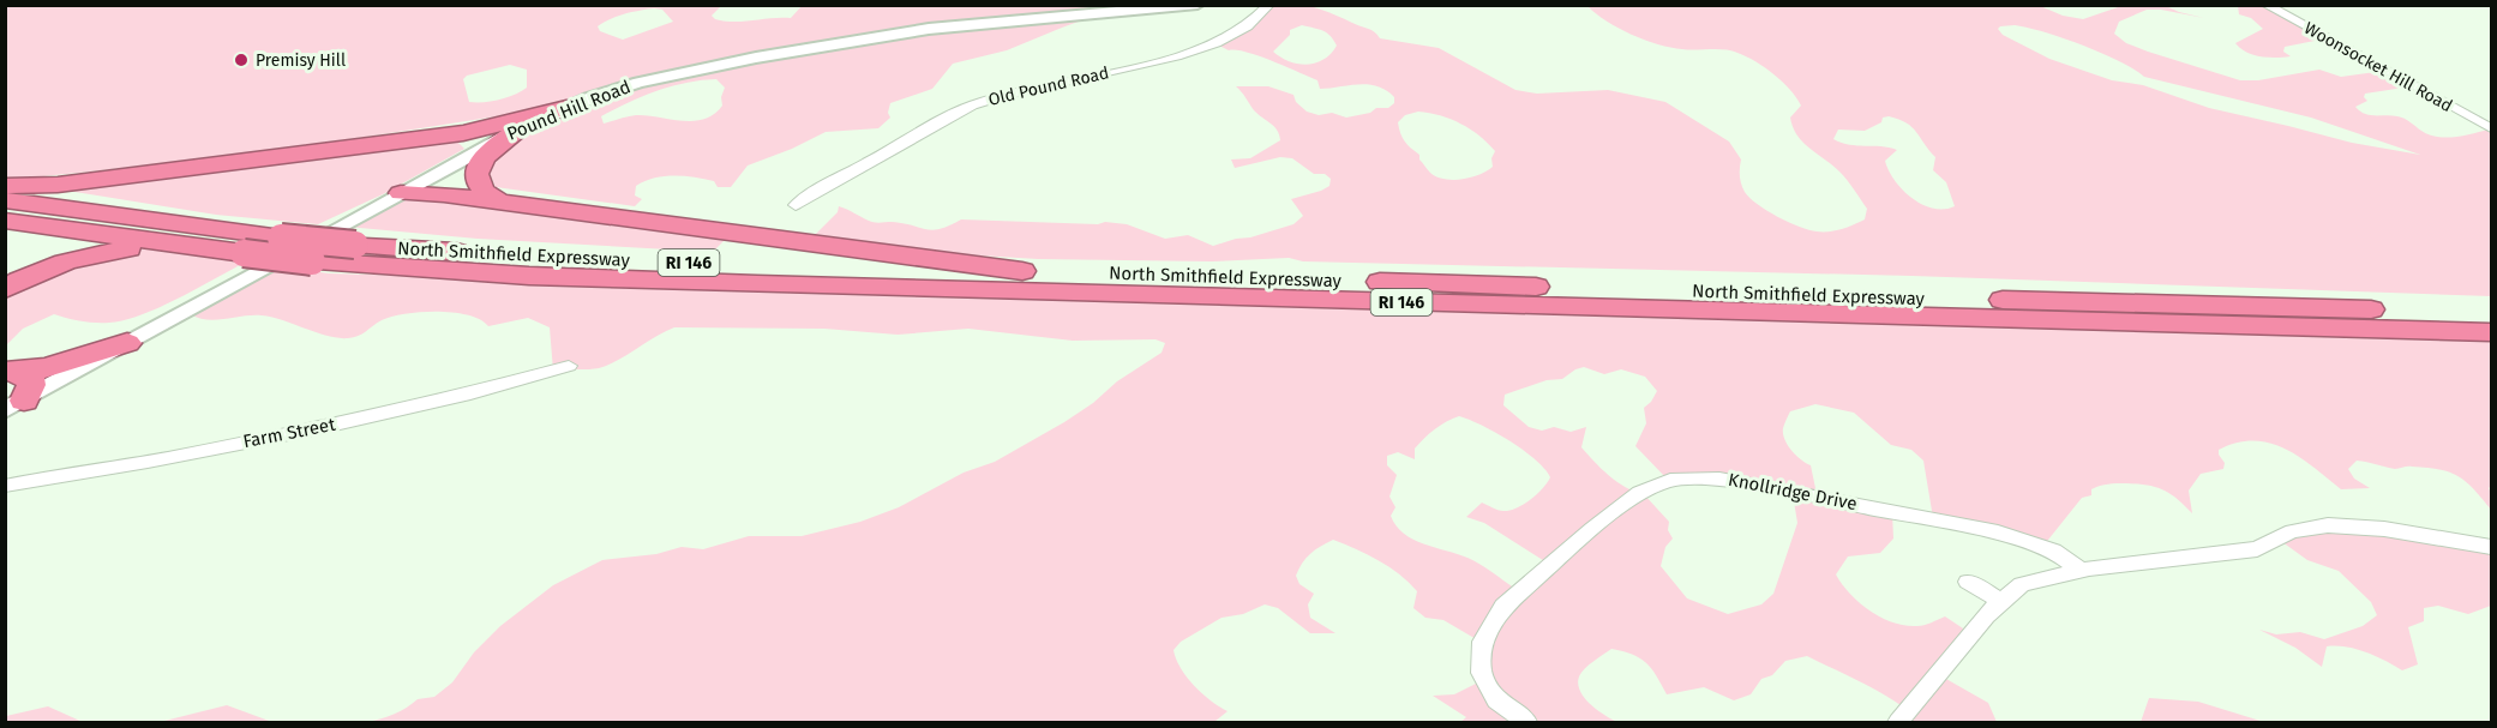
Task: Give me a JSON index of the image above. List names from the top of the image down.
{
  "streets": {
    "highway": ["North Smithfield Expressway", "RI 146"],
    "street": [
      "Woonsocket Hill Road",
      "Old Pound Road",
      "Pound Hill Road",
      "Farm Street",
      "Knollridge Drive"
    ]
  },
  "places": ["Premisy Hill"]
}
